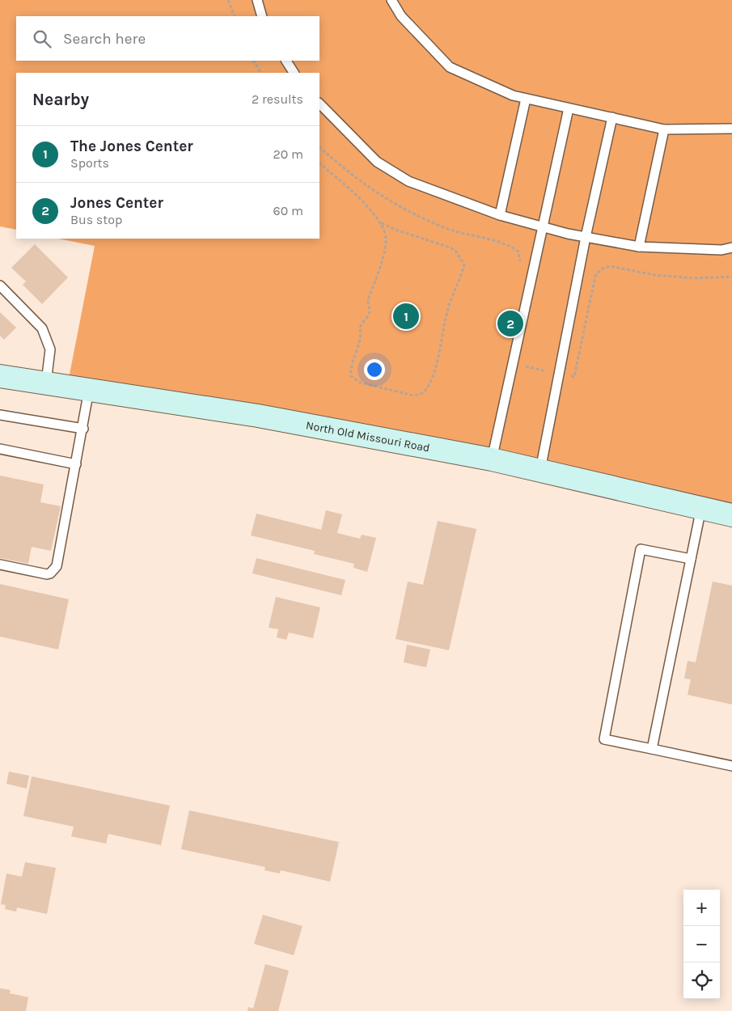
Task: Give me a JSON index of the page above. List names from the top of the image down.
{
  "streets": {
    "main road": ["North Old Missouri Road"]
  },
  "page": {
    "search": "Search here",
    "heading": ["Nearby", "2 results"],
    "list": [
      {
        "mark": "1",
        "name": "The Jones Center",
        "note": "Sports",
        "value": "20 m"
      },
      {
        "mark": "2",
        "name": "Jones Center",
        "note": "Bus stop",
        "value": "60 m"
      }
    ],
    "pins": ["1", "2"],
    "map_buttons": ["+", "−"]
  }
}
